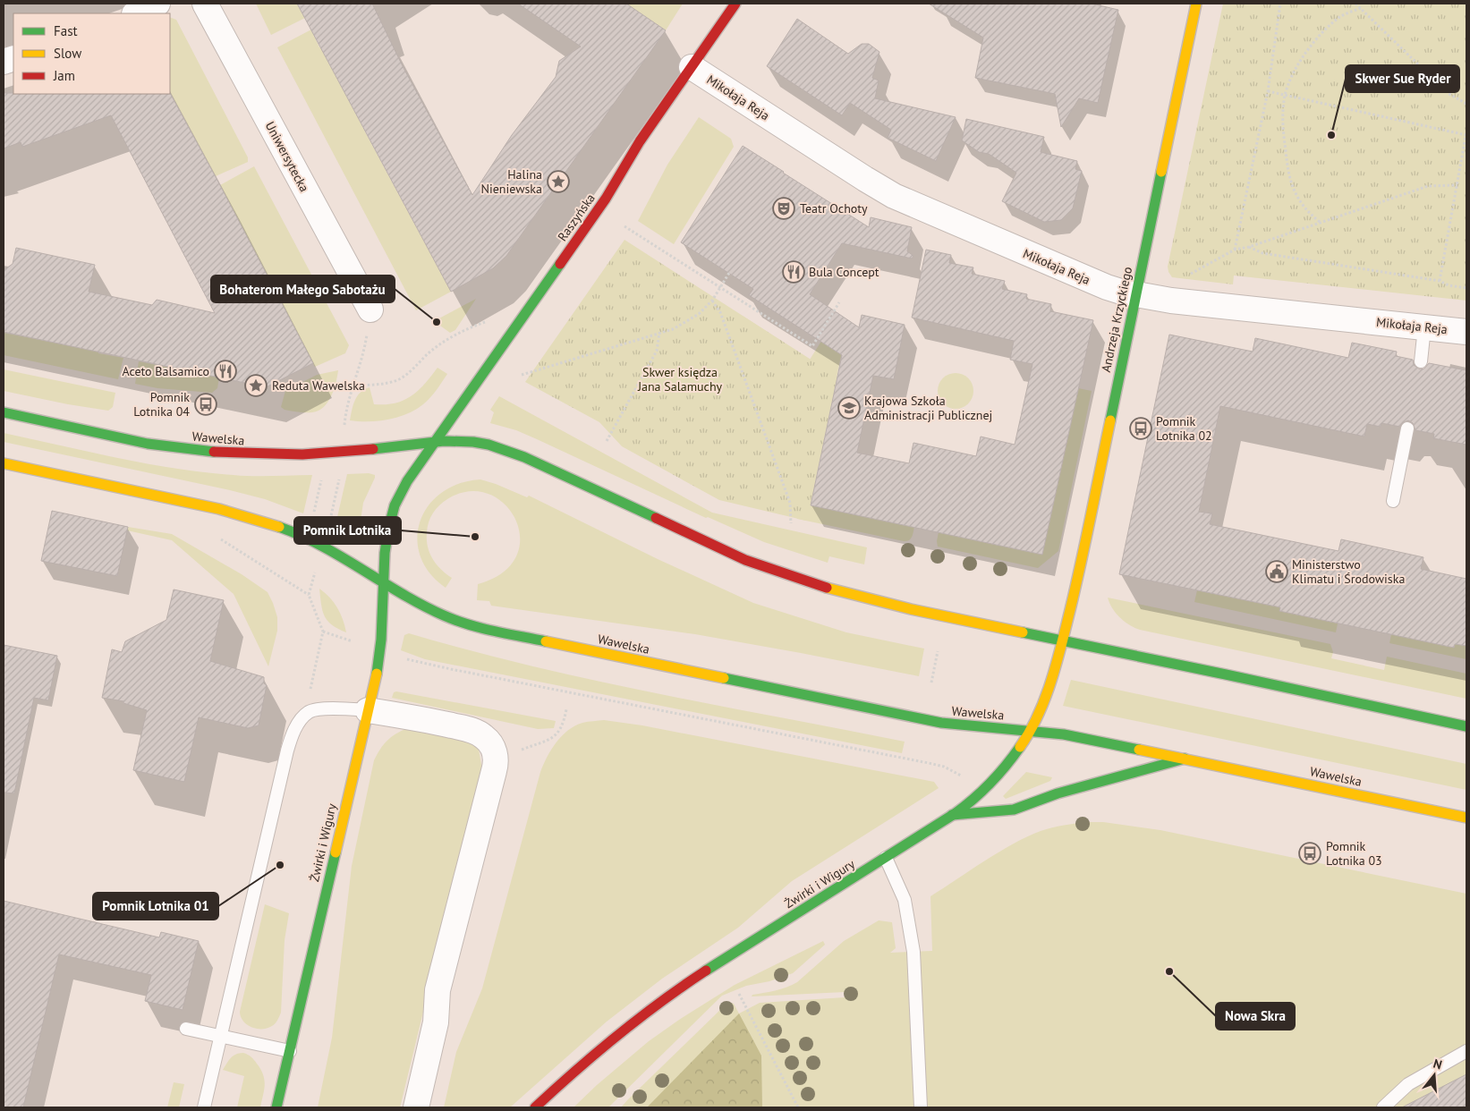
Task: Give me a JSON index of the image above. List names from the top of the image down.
{
  "streets": {
    "main road": [
      "Raszyńska",
      "Andrzeja Krzyckiego",
      "Wawelska",
      "Żwirki i Wigury"
    ],
    "street": ["Mikołaja Reja", "Uniwersytecka"]
  },
  "crossings": [
    ["Mikołaja Reja", "Raszyńska"],
    ["Mikołaja Reja", "Andrzeja Krzyckiego"],
    ["Raszyńska", "Wawelska"],
    ["Raszyńska", "Żwirki i Wigury"],
    ["Andrzeja Krzyckiego", "Wawelska"],
    ["Andrzeja Krzyckiego", "Żwirki i Wigury"],
    ["Wawelska", "Żwirki i Wigury"]
  ],
  "parks": ["Skwer księdza Jana Salamuchy"],
  "places": {
    "other": [
      "Skwer Sue Ryder",
      "Bohaterom Małego Sabotażu",
      "Pomnik Lotnika",
      "Pomnik Lotnika 01",
      "Nowa Skra"
    ],
    "place": ["Halina Nieniewska", "Reduta Wawelska"],
    "theatre": ["Teatr Ochoty"],
    "restaurant": ["Bula Concept", "Aceto Balsamico"],
    "bus stop": ["Pomnik Lotnika 04", "Pomnik Lotnika 02", "Pomnik Lotnika 03"],
    "school or university": ["Krajowa Szkoła Administracji Publicznej"],
    "public building": ["Ministerstwo Klimatu i Środowiska"]
  },
  "legend": ["Fast", "Slow", "Jam"],
  "north": "top"
}
